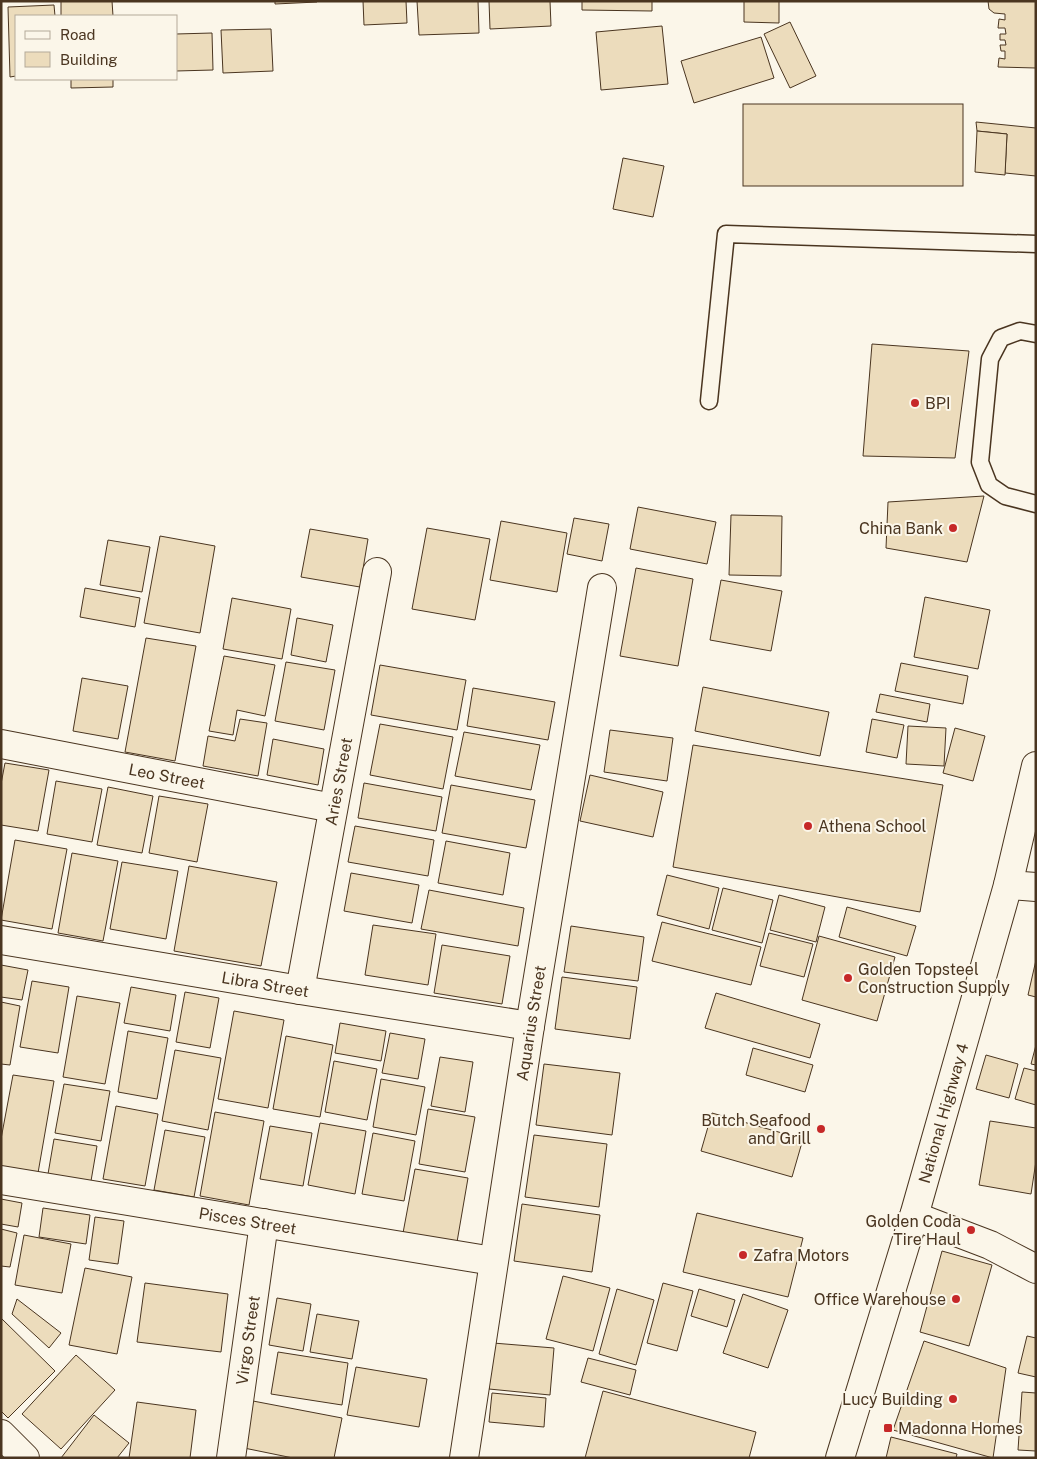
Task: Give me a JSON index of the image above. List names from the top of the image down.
{
  "streets": {
    "street": [
      "Leo Street",
      "Aries Street",
      "Libra Street",
      "Aquarius Street",
      "National Highway 4",
      "Pisces Street",
      "Virgo Street"
    ]
  },
  "crossings": [
    ["Leo Street", "Aries Street"],
    ["Aries Street", "Libra Street"],
    ["Libra Street", "Aquarius Street"],
    ["Aquarius Street", "Pisces Street"],
    ["Pisces Street", "Virgo Street"]
  ],
  "places": {
    "other": [
      "BPI",
      "China Bank",
      "Athena School",
      "Golden Topsteel Construction Supply",
      "Butch Seafood and Grill",
      "Golden Coda Tire Haul",
      "Zafra Motors",
      "Office Warehouse",
      "Lucy Building"
    ],
    "transit": ["Madonna Homes"]
  },
  "legend": ["Road", "Building"]
}
